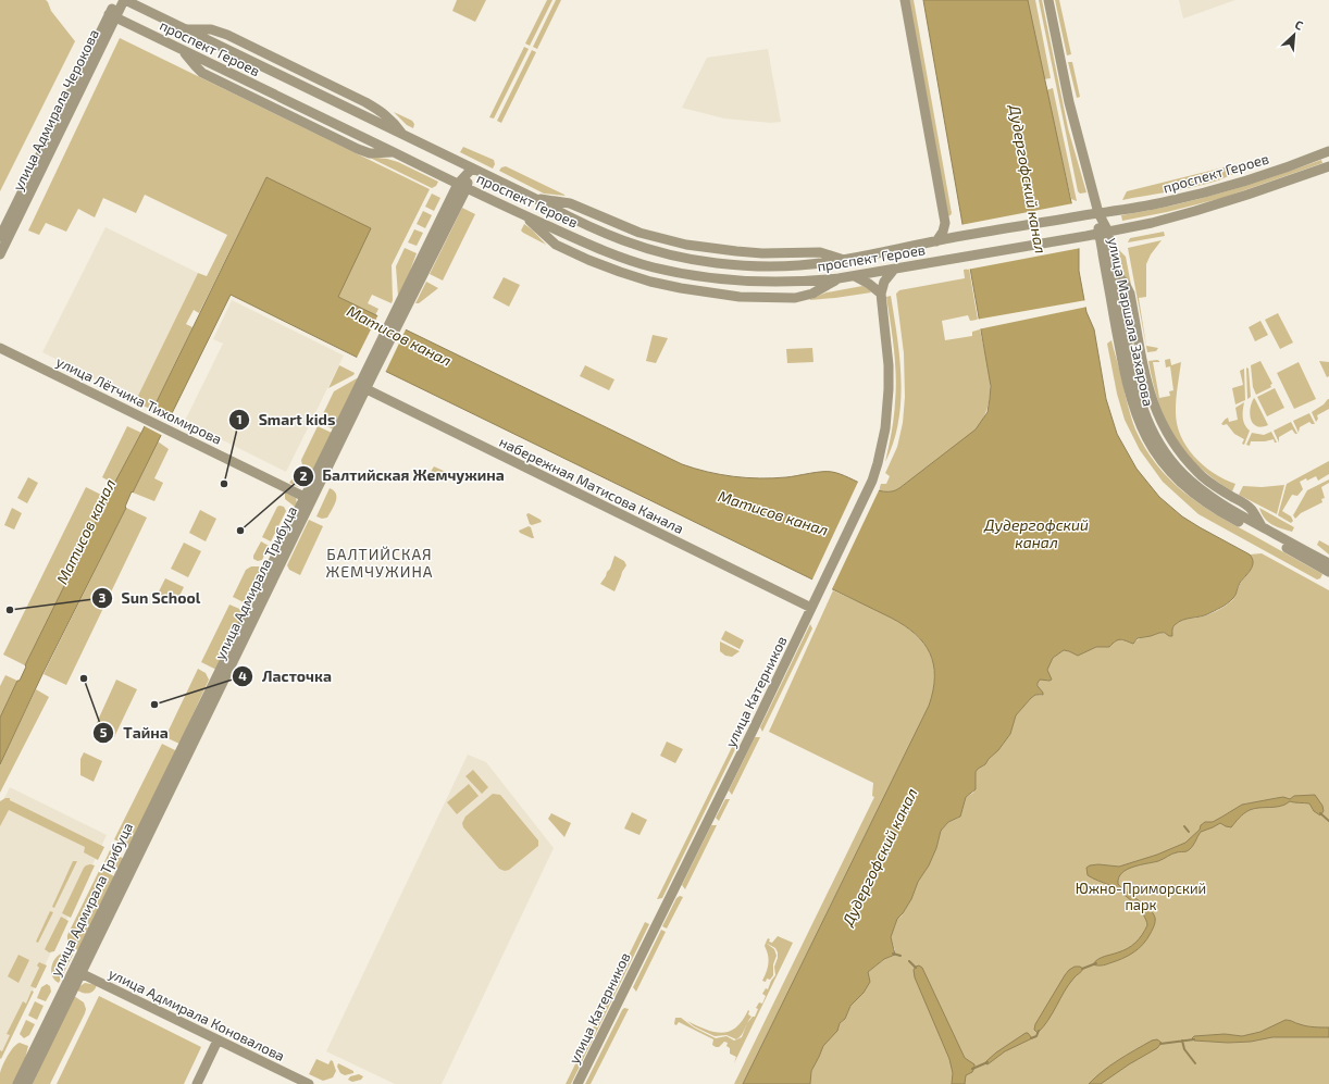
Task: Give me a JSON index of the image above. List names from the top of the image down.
{
  "streets": {
    "street": [
      "проспект Героев",
      "улица Адмирала Черокова",
      "улица Маршала Захарова",
      "улица Лётчика Тихомирова",
      "набережная Матисова Канала",
      "улица Адмирала Трибуца",
      "улица Катерников",
      "улица Адмирала Коновалова"
    ]
  },
  "crossings": [
    ["проспект Героев", "улица Адмирала Черокова"],
    ["проспект Героев", "улица Маршала Захарова"],
    ["проспект Героев", "улица Адмирала Трибуца"],
    ["проспект Героев", "улица Катерников"],
    ["улица Лётчика Тихомирова", "улица Адмирала Трибуца"],
    ["набережная Матисова Канала", "улица Адмирала Трибуца"],
    ["набережная Матисова Канала", "улица Катерников"],
    ["улица Адмирала Трибуца", "улица Адмирала Коновалова"]
  ],
  "districts": ["БАЛТИЙСКАЯ ЖЕМЧУЖИНА"],
  "water": ["Дудергофский канал", "Матисов канал"],
  "parks": ["Южно-Приморский парк"],
  "places": [
    "Smart kids",
    "Балтийская Жемчужина",
    "Sun School",
    "Тайна",
    "Ласточка"
  ],
  "north": "top right"
}
